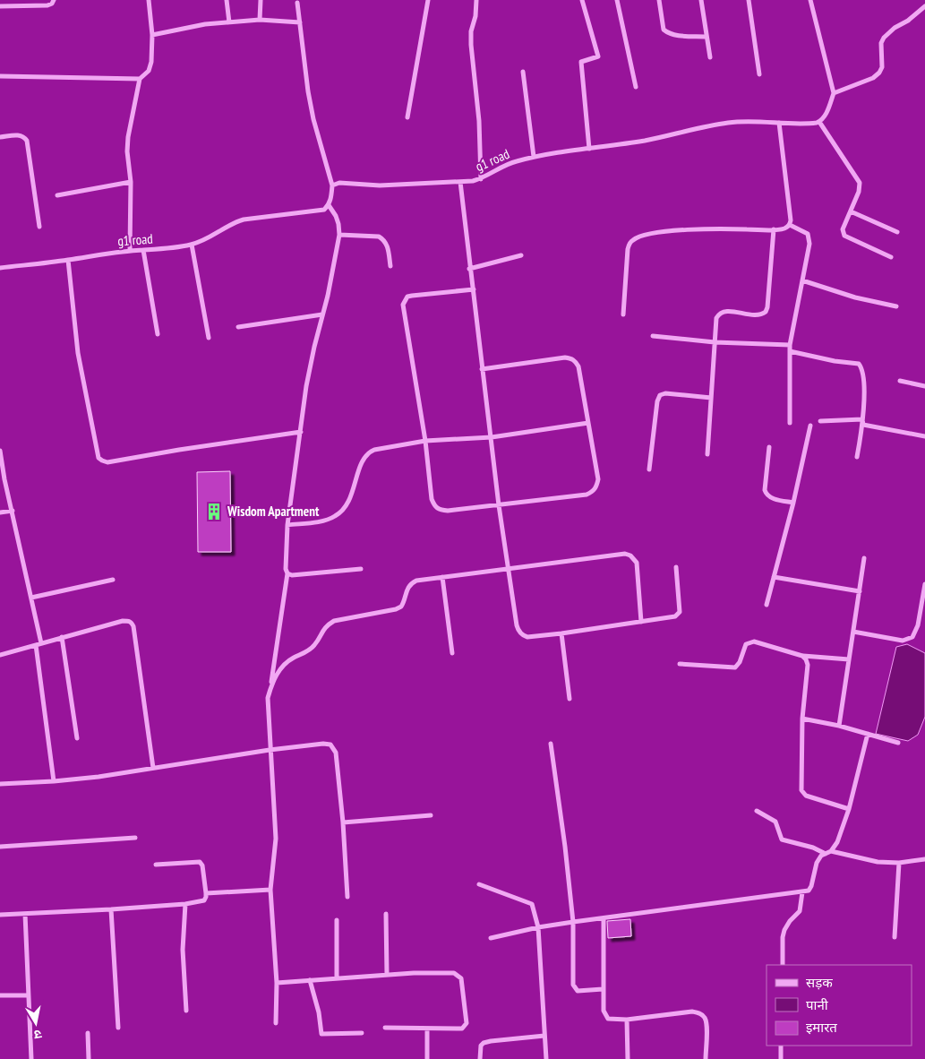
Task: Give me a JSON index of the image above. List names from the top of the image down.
{
  "streets": {
    "street": ["g1 road"]
  },
  "places": {
    "building": ["Wisdom Apartment"]
  },
  "legend": ["सड़क", "पानी", "इमारत"],
  "north": "bottom"
}
